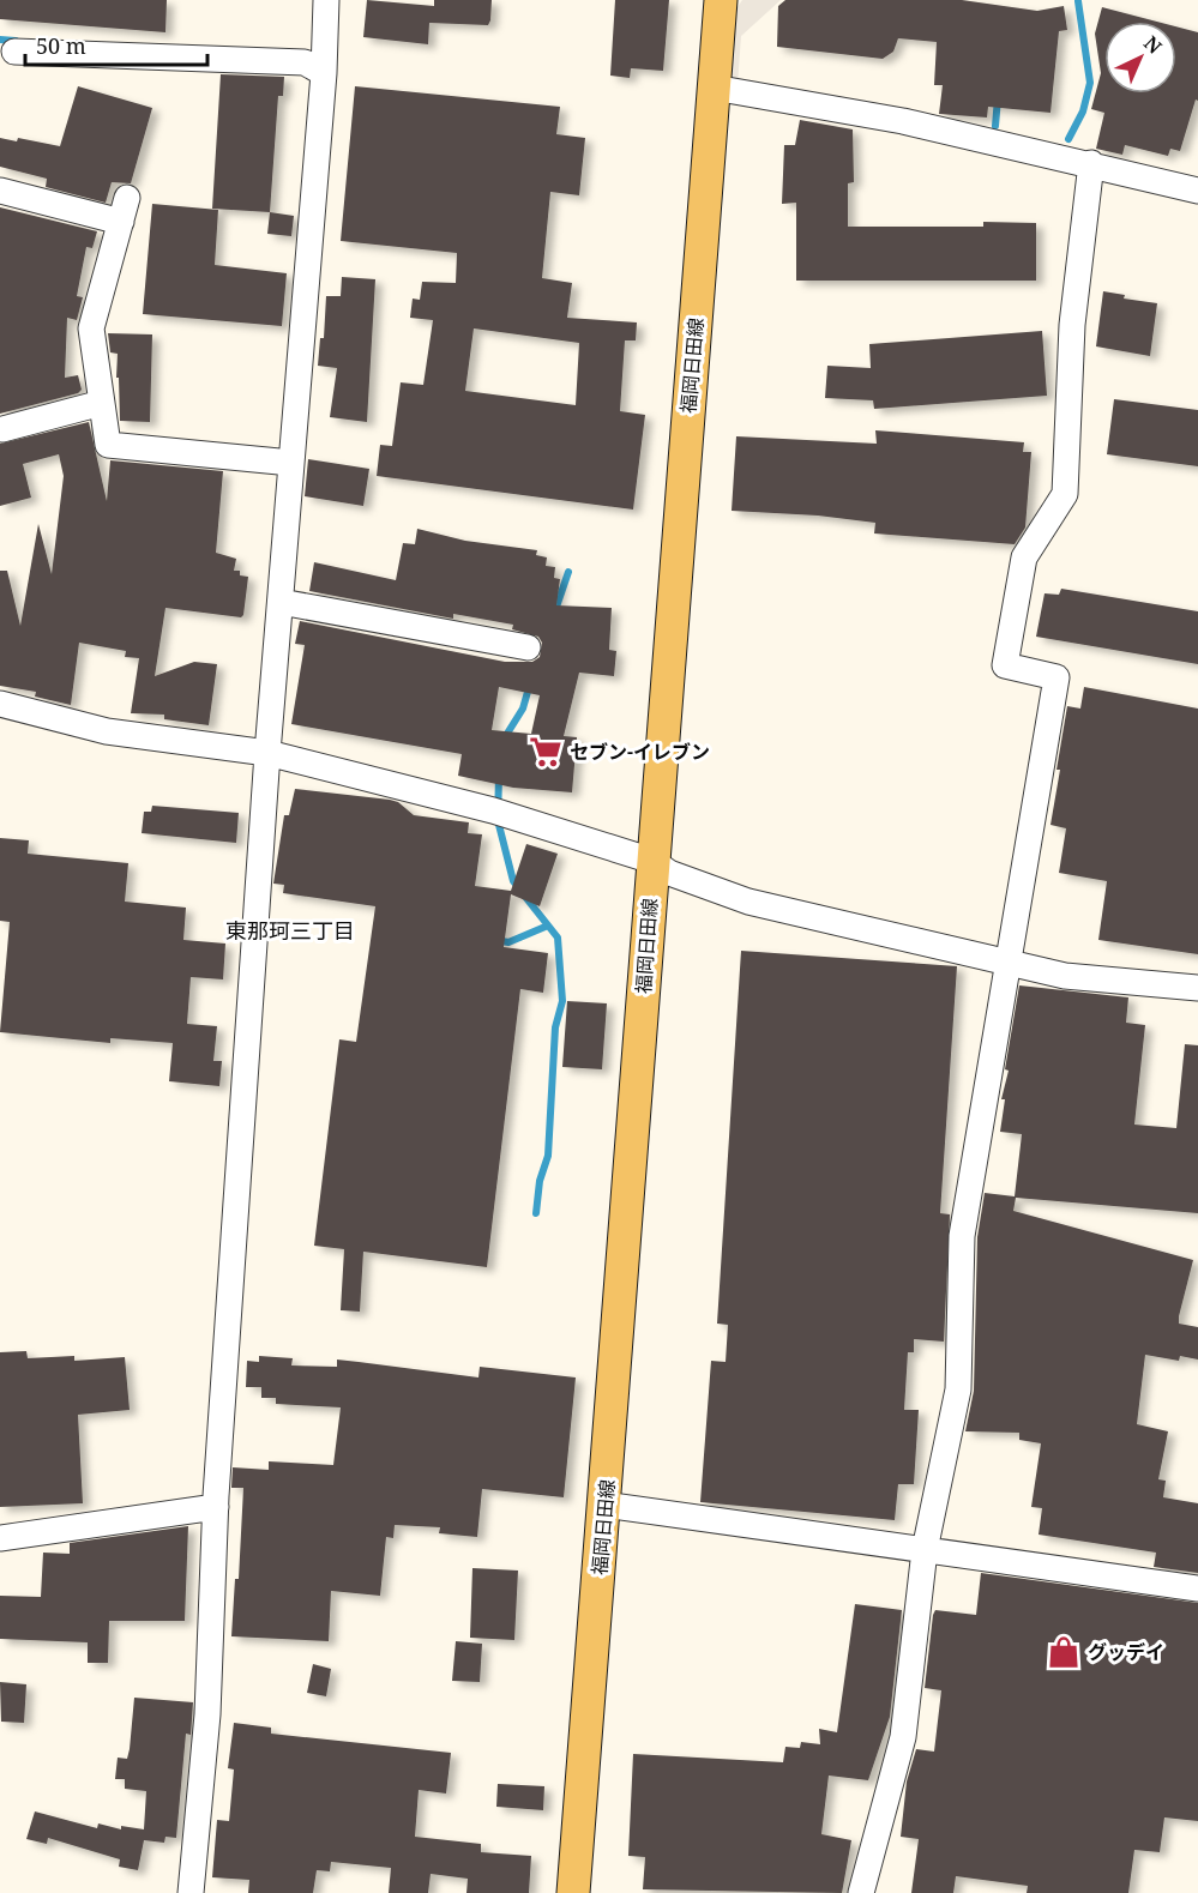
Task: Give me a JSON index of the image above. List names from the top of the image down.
{
  "streets": {
    "main road": ["福岡日田線"]
  },
  "districts": ["東那珂三丁目"],
  "places": {
    "supermarket": ["セブン-イレブン"],
    "shop": ["グッデイ"]
  },
  "scale_bar": "50 m",
  "north": "top right"
}
